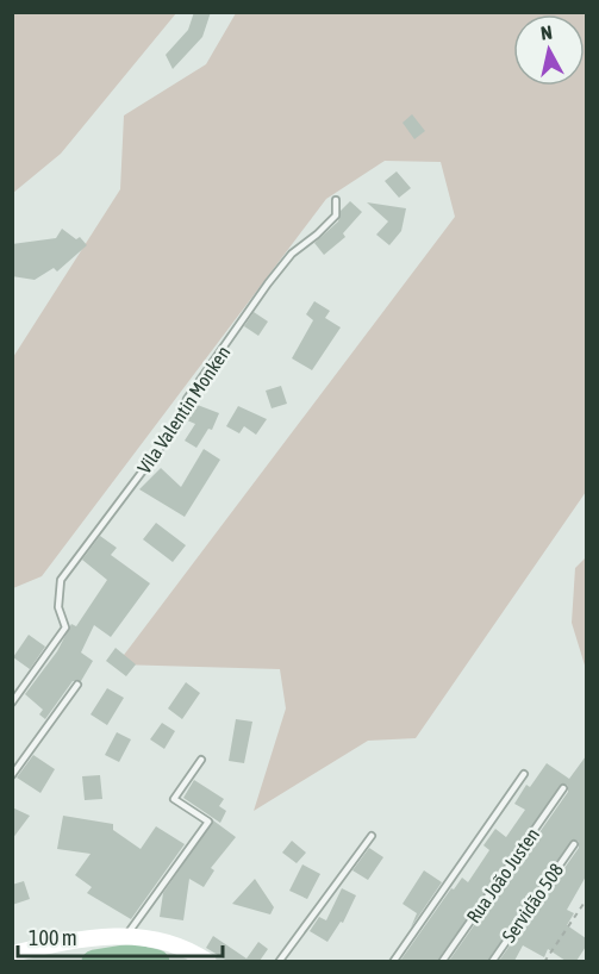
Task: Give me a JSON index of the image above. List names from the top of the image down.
{
  "streets": {
    "lane": ["Vila Valentin Monken", "Rua João Justen", "Servidão 508"]
  },
  "scale_bar": "100 m",
  "north": "top"
}
